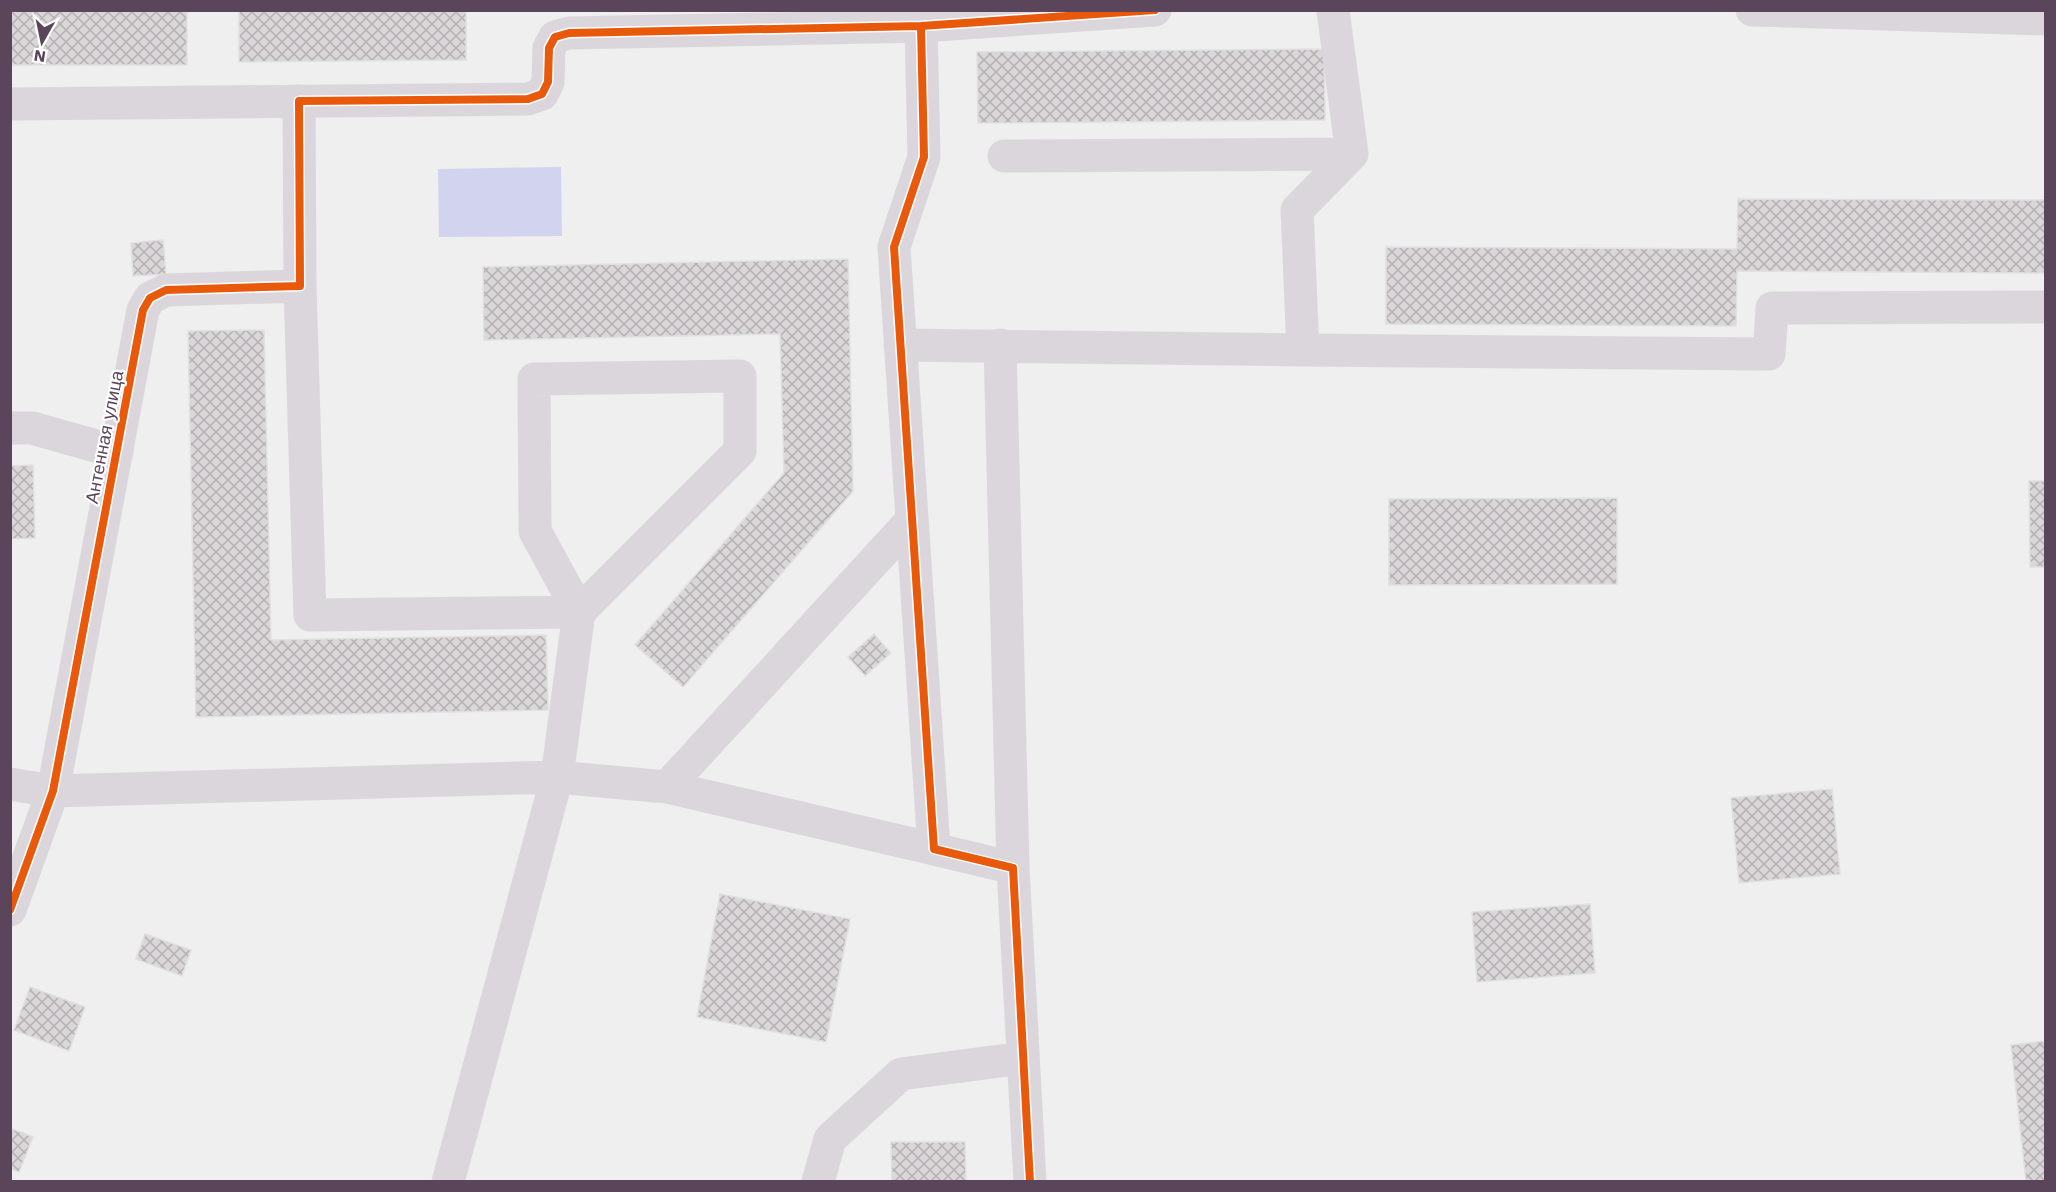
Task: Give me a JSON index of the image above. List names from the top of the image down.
{
  "streets": {
    "street": ["Антенная улица"]
  },
  "north": "bottom"
}
